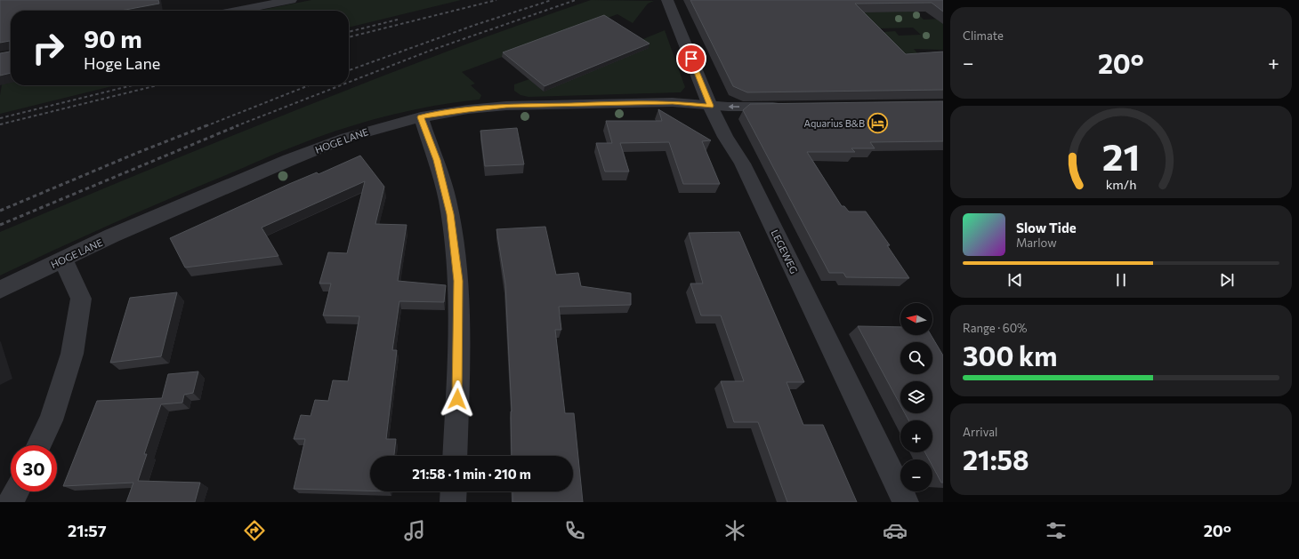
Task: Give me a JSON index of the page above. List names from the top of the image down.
{
  "streets": {
    "street": ["HOGE LANE", "LEGEWEG"]
  },
  "crossings": [
    ["HOGE LANE", "LEGEWEG"]
  ],
  "places": {
    "hotel": ["Aquarius B&B"]
  },
  "north": "left",
  "page": {
    "tile": [
      "Climate",
      ["Range · 60%", "300 km"],
      ["Arrival", "21:58"]
    ],
    "turn": ["90 m", "Hoge Lane"],
    "heat": ["−", "20°", "+"],
    "song": ["Slow Tide", "Marlow"],
    "map_buttons": ["+", "−"],
    "limit": "30",
    "trip": "21:58 · 1 min · 210 m",
    "tabs": ["21:57", "20°"],
    "gauge": ["21", "km/h"]
  }
}
